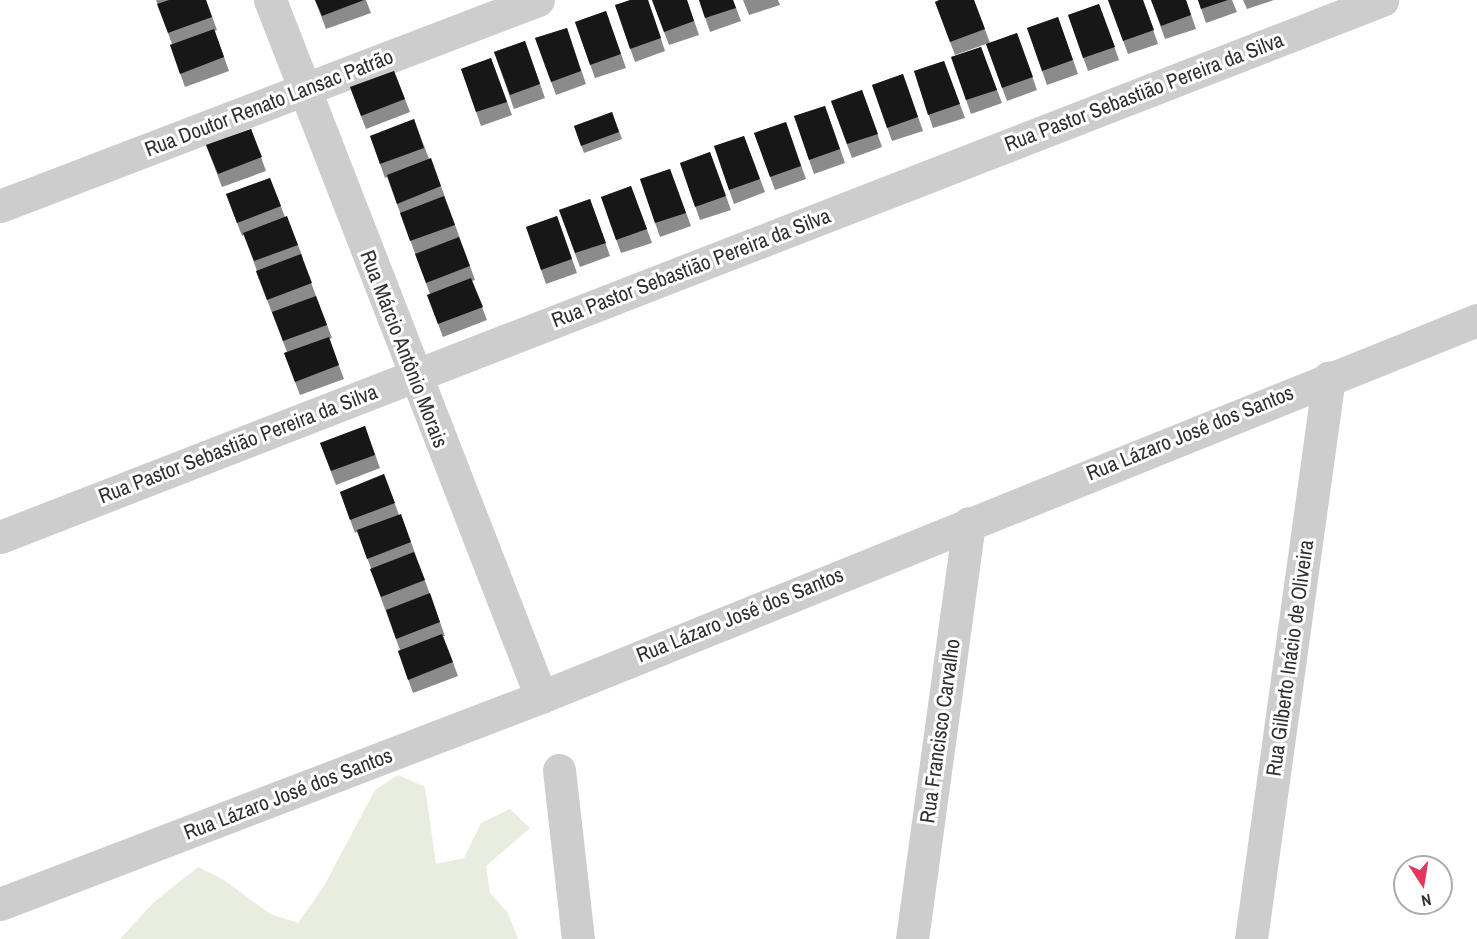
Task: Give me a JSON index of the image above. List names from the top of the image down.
{
  "streets": {
    "street": [
      "Rua Pastor Sebastião Pereira da Silva",
      "Rua Doutor Renato Lansac Patrão",
      "Rua Márcio Antônio Morais",
      "Rua Lázaro José dos Santos",
      "Rua Gilberto Inácio de Oliveira",
      "Rua Francisco Carvalho"
    ]
  },
  "crossings": [
    ["Rua Pastor Sebastião Pereira da Silva", "Rua Márcio Antônio Morais"],
    ["Rua Doutor Renato Lansac Patrão", "Rua Márcio Antônio Morais"],
    ["Rua Márcio Antônio Morais", "Rua Lázaro José dos Santos"],
    ["Rua Lázaro José dos Santos", "Rua Gilberto Inácio de Oliveira"],
    ["Rua Lázaro José dos Santos", "Rua Francisco Carvalho"]
  ],
  "north": "bottom"
}
